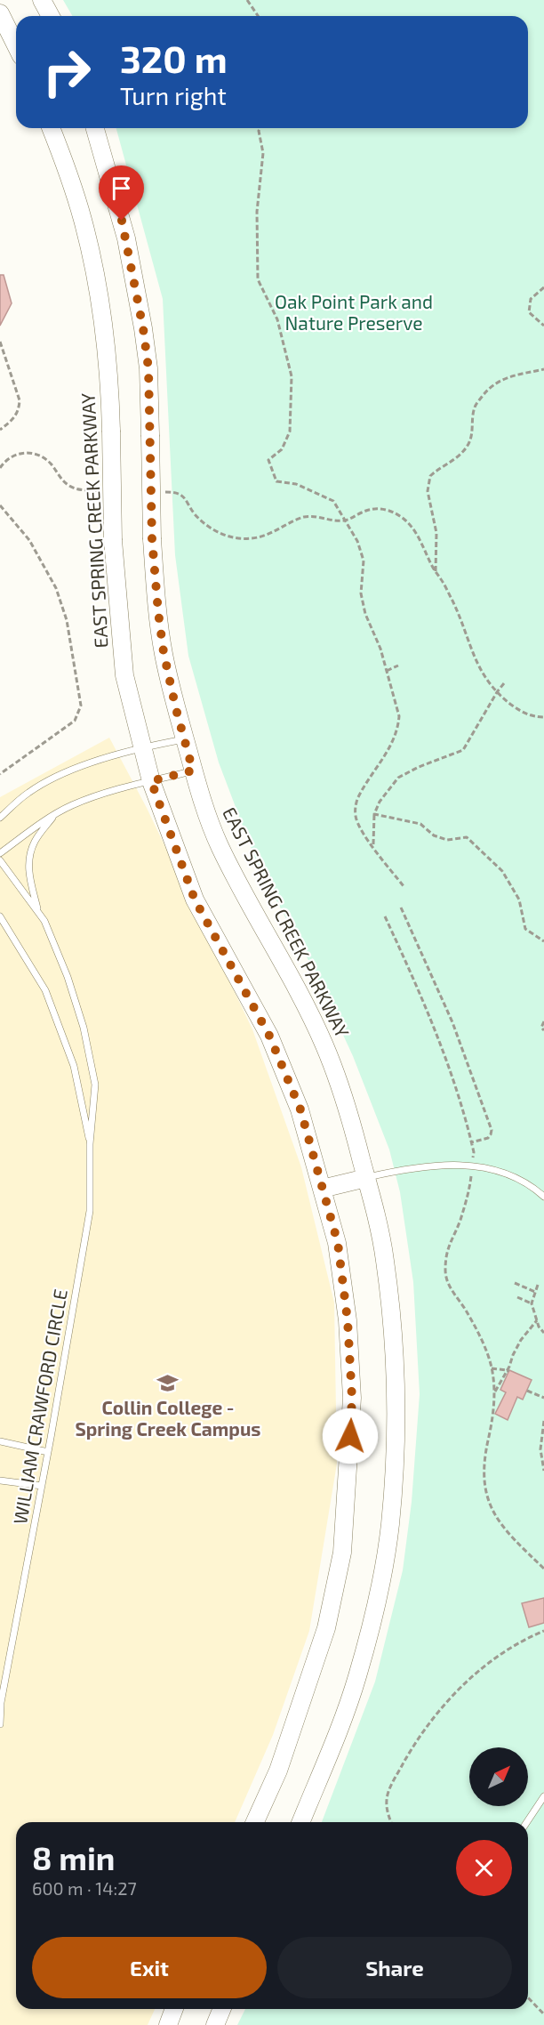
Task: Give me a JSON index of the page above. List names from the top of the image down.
{
  "streets": {
    "main road": ["EAST SPRING CREEK PARKWAY"],
    "lane": ["WILLIAM CRAWFORD CIRCLE"]
  },
  "parks": ["Oak Point Park and Nature Preserve"],
  "places": {
    "school or university": ["Collin College - Spring Creek Campus"]
  },
  "north": "top right",
  "page": {
    "turn": ["320 m", "Turn right"],
    "heading": ["8 min", "600 m · 14:27"],
    "buttons": ["Exit", "Share"]
  }
}
